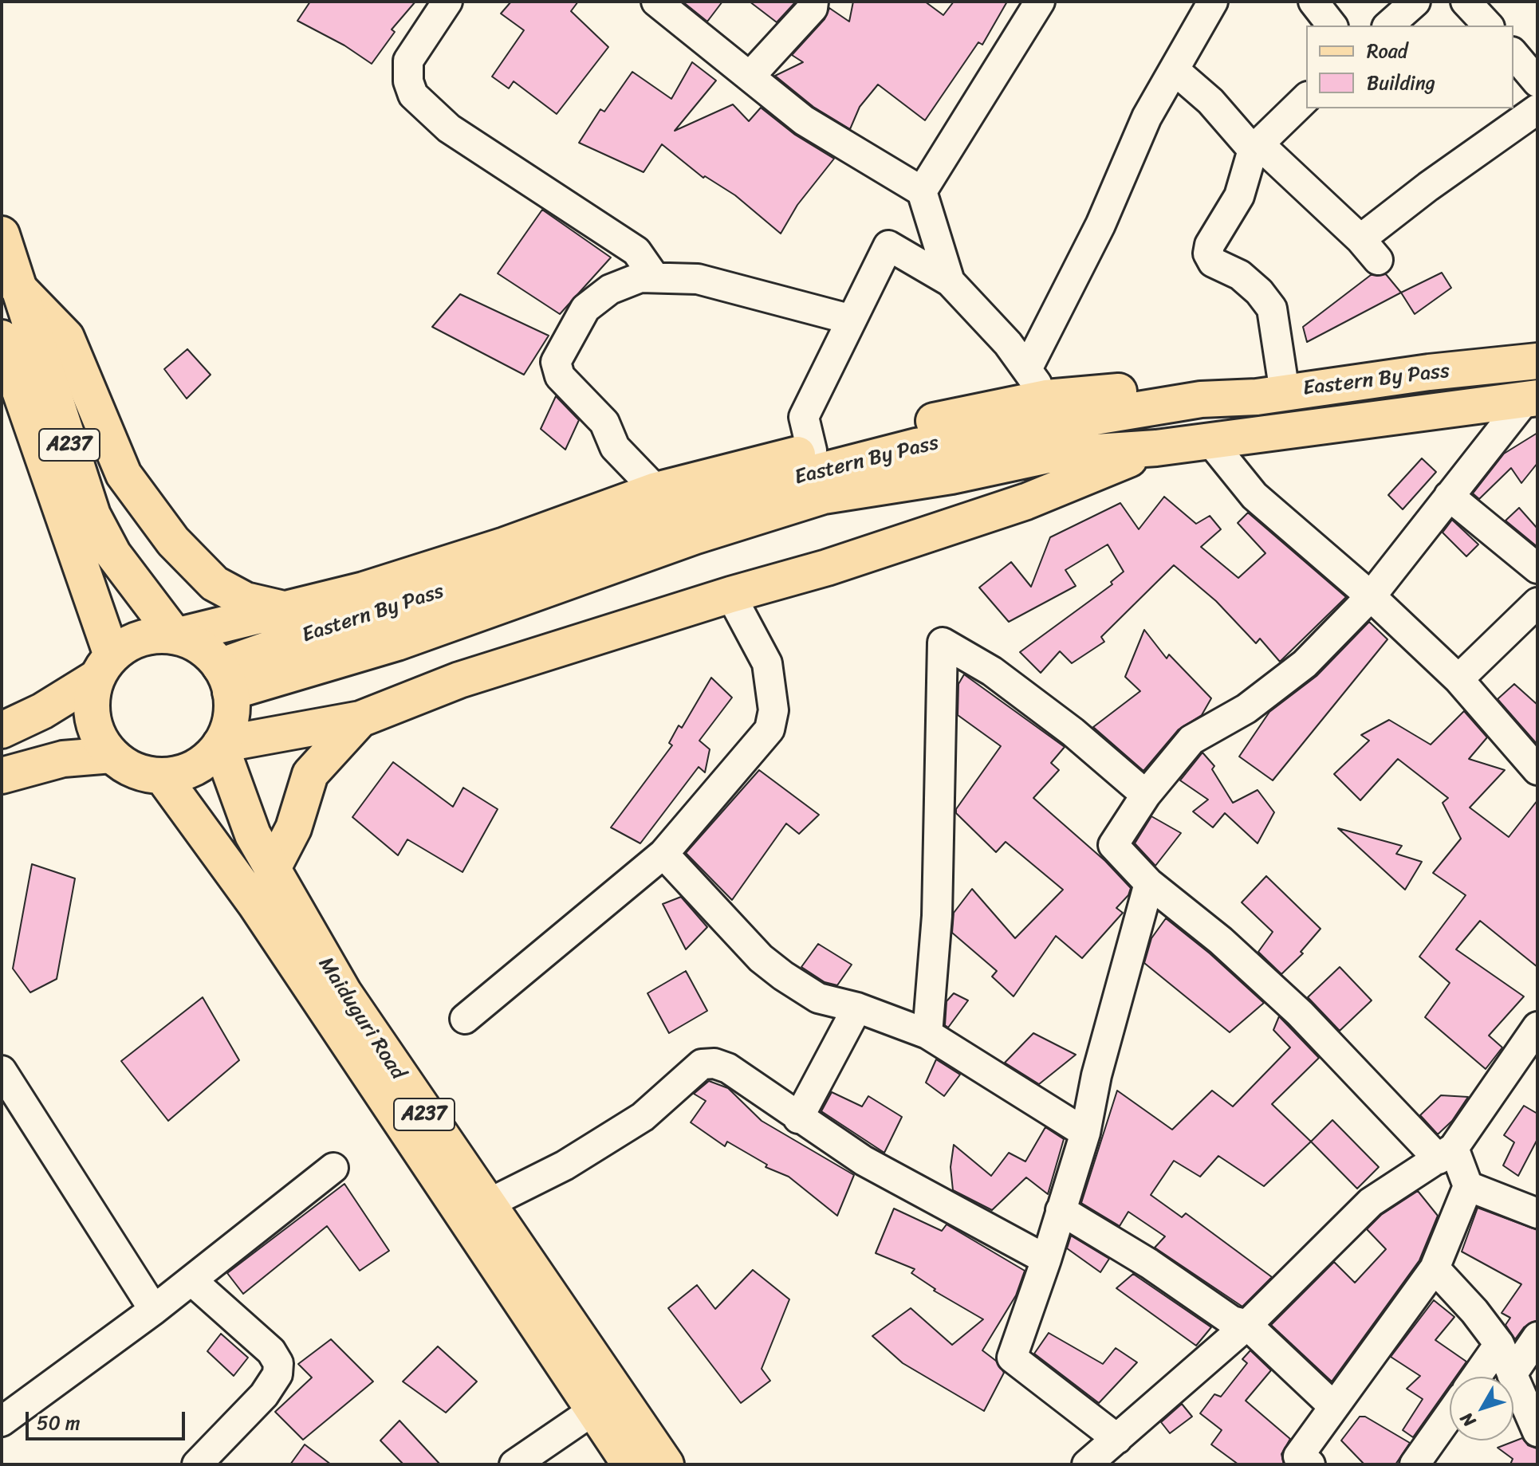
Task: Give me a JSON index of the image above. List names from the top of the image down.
{
  "streets": {
    "main road": ["Eastern By Pass", "A237", "Maiduguri Road"]
  },
  "crossings": [
    ["Eastern By Pass", "A237"],
    ["Eastern By Pass", "Maiduguri Road"],
    ["A237", "Maiduguri Road"]
  ],
  "legend": ["Road", "Building"],
  "scale_bar": "50 m",
  "north": "bottom left"
}
